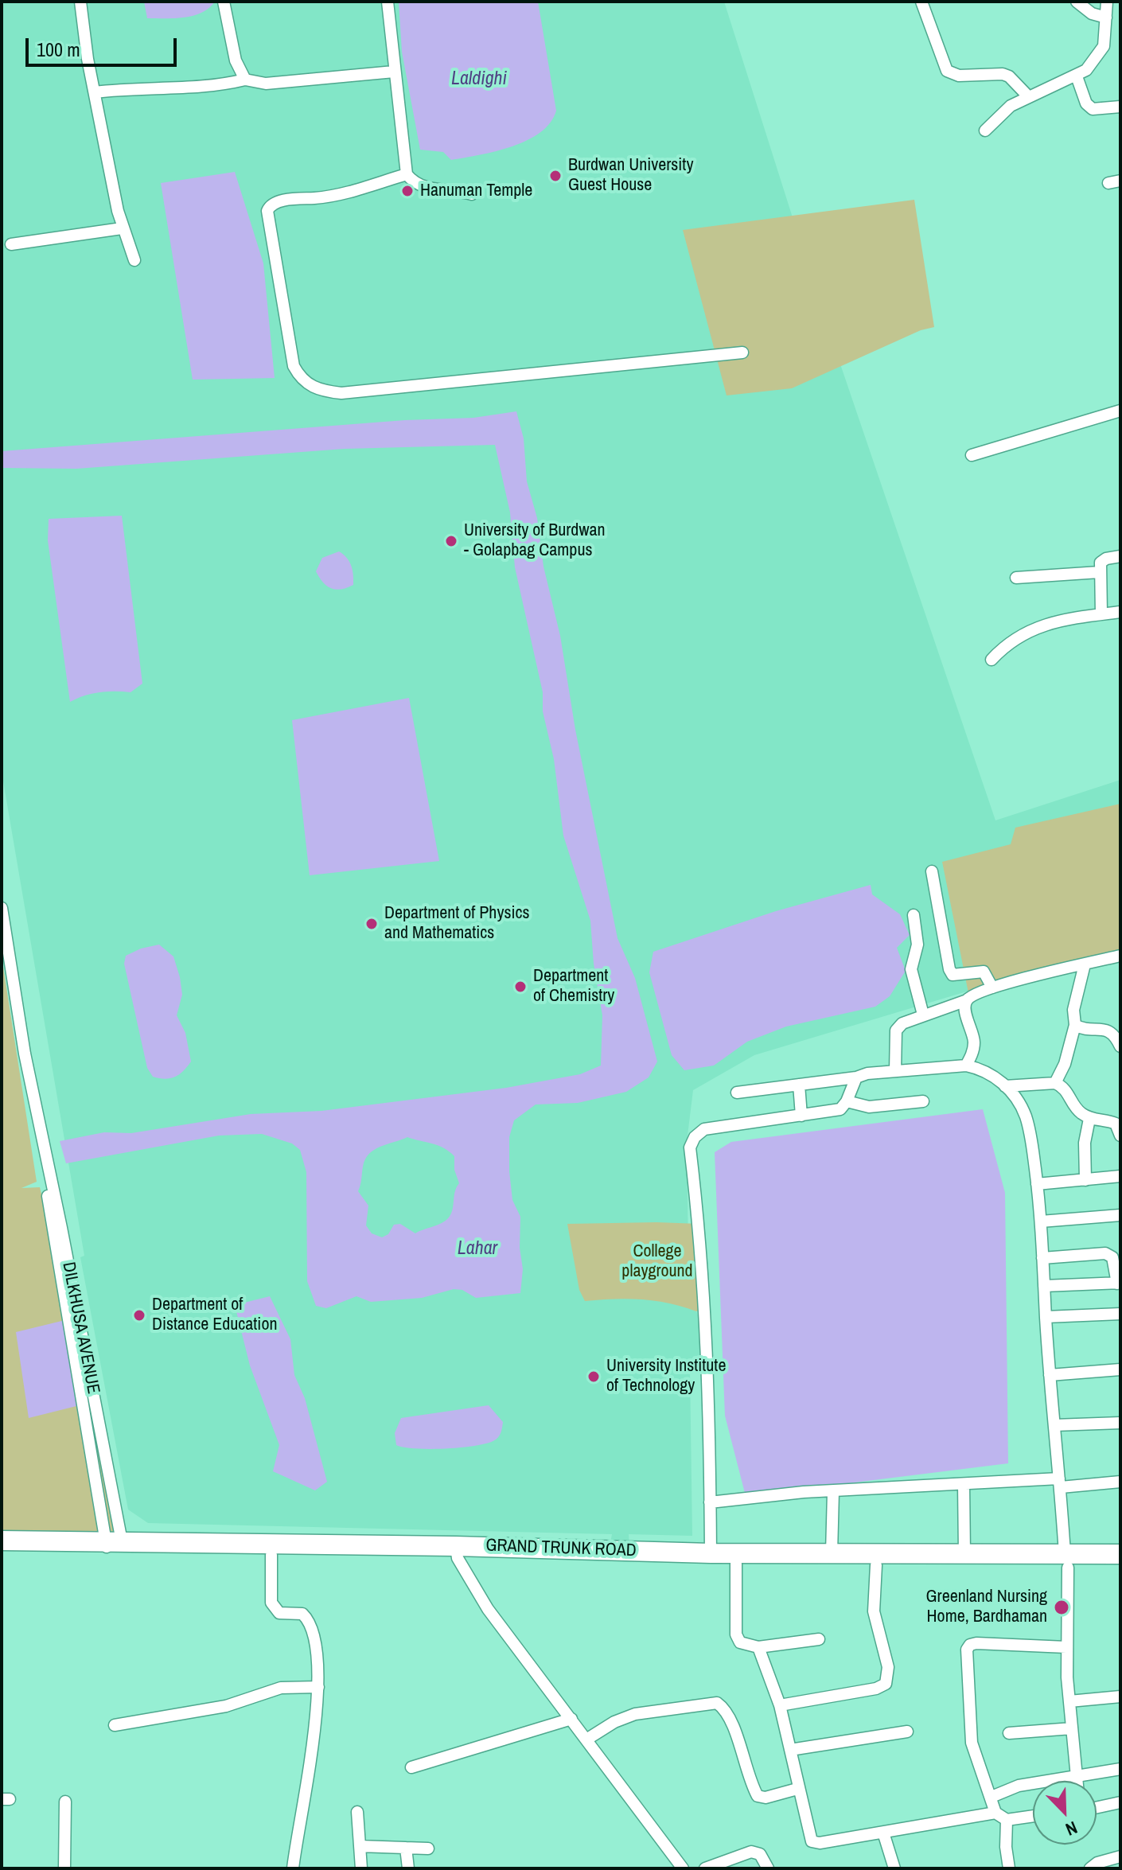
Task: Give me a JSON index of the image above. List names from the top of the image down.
{
  "streets": {
    "main road": ["GRAND TRUNK ROAD"],
    "street": ["DILKHUSA AVENUE"]
  },
  "crossings": [
    ["DILKHUSA AVENUE", "GRAND TRUNK ROAD"]
  ],
  "water": ["Laldighi", "Lahar"],
  "parks": ["College playground"],
  "places": [
    "Burdwan University Guest House",
    "Hanuman Temple",
    "University of Burdwan - Golapbag Campus",
    "Department of Physics and Mathematics",
    "Department of Chemistry",
    "Department of Distance Education",
    "University Institute of Technology",
    "Greenland Nursing Home, Bardhaman"
  ],
  "scale_bar": "100 m",
  "north": "bottom right"
}
